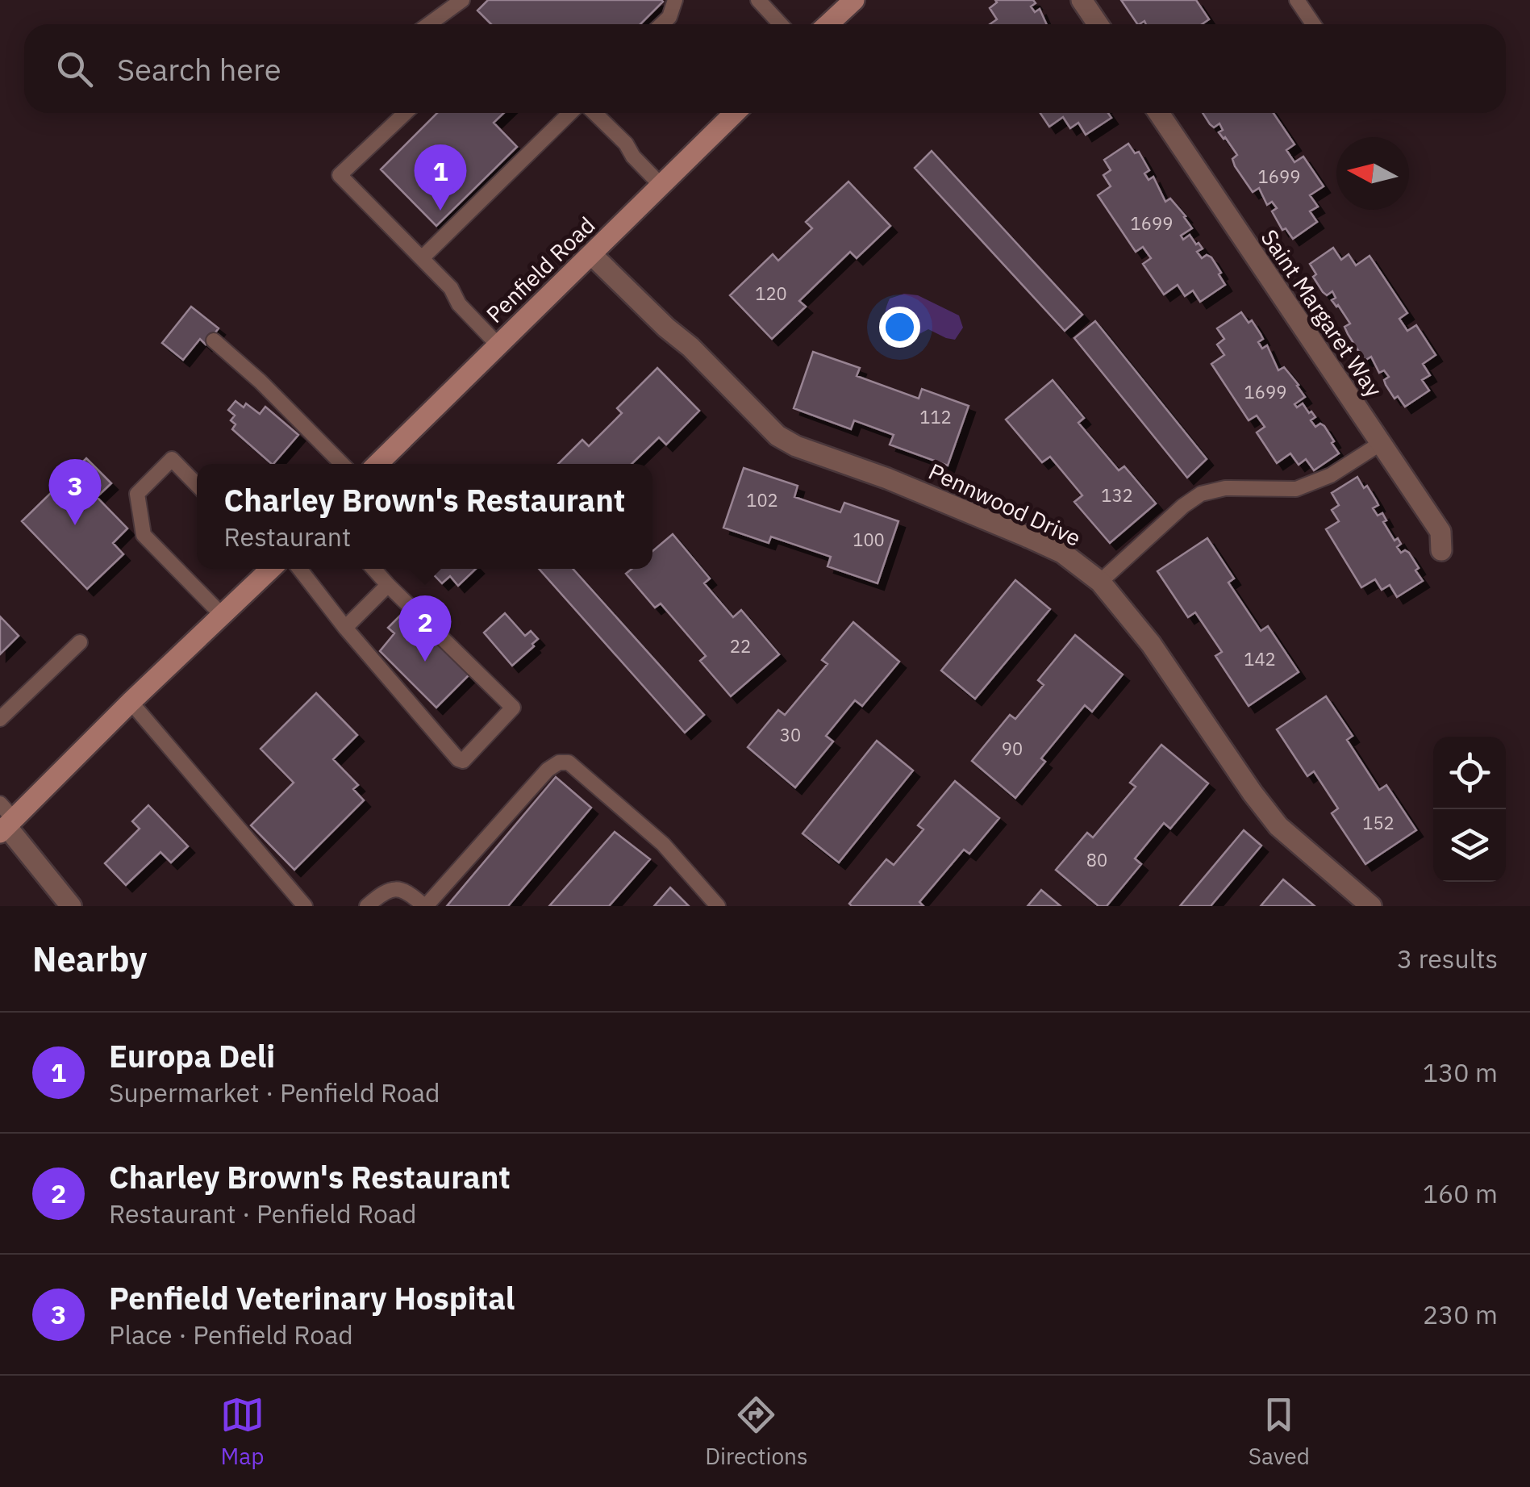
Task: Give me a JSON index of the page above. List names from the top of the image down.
{
  "streets": {
    "street": ["Penfield Road", "Saint Margaret Way", "Pennwood Drive"]
  },
  "crossings": [
    ["Penfield Road", "Pennwood Drive"]
  ],
  "house_numbers": [
    "1699",
    "1699",
    "120",
    "1699",
    "112",
    "132",
    "102",
    "100",
    "22",
    "142",
    "30",
    "90",
    "152",
    "80"
  ],
  "north": "left",
  "page": {
    "search": "Search here",
    "pins": ["1", "3", "2"],
    "popup": ["Charley Brown's Restaurant", "Restaurant"],
    "heading": ["Nearby", "3 results"],
    "list": [
      {
        "mark": "1",
        "name": "Europa Deli",
        "note": "Supermarket · Penfield Road",
        "value": "130 m"
      },
      {
        "mark": "2",
        "name": "Charley Brown's Restaurant",
        "note": "Restaurant · Penfield Road",
        "value": "160 m"
      },
      {
        "mark": "3",
        "name": "Penfield Veterinary Hospital",
        "note": "Place · Penfield Road",
        "value": "230 m"
      }
    ],
    "nav": ["Map", "Directions", "Saved"]
  }
}
